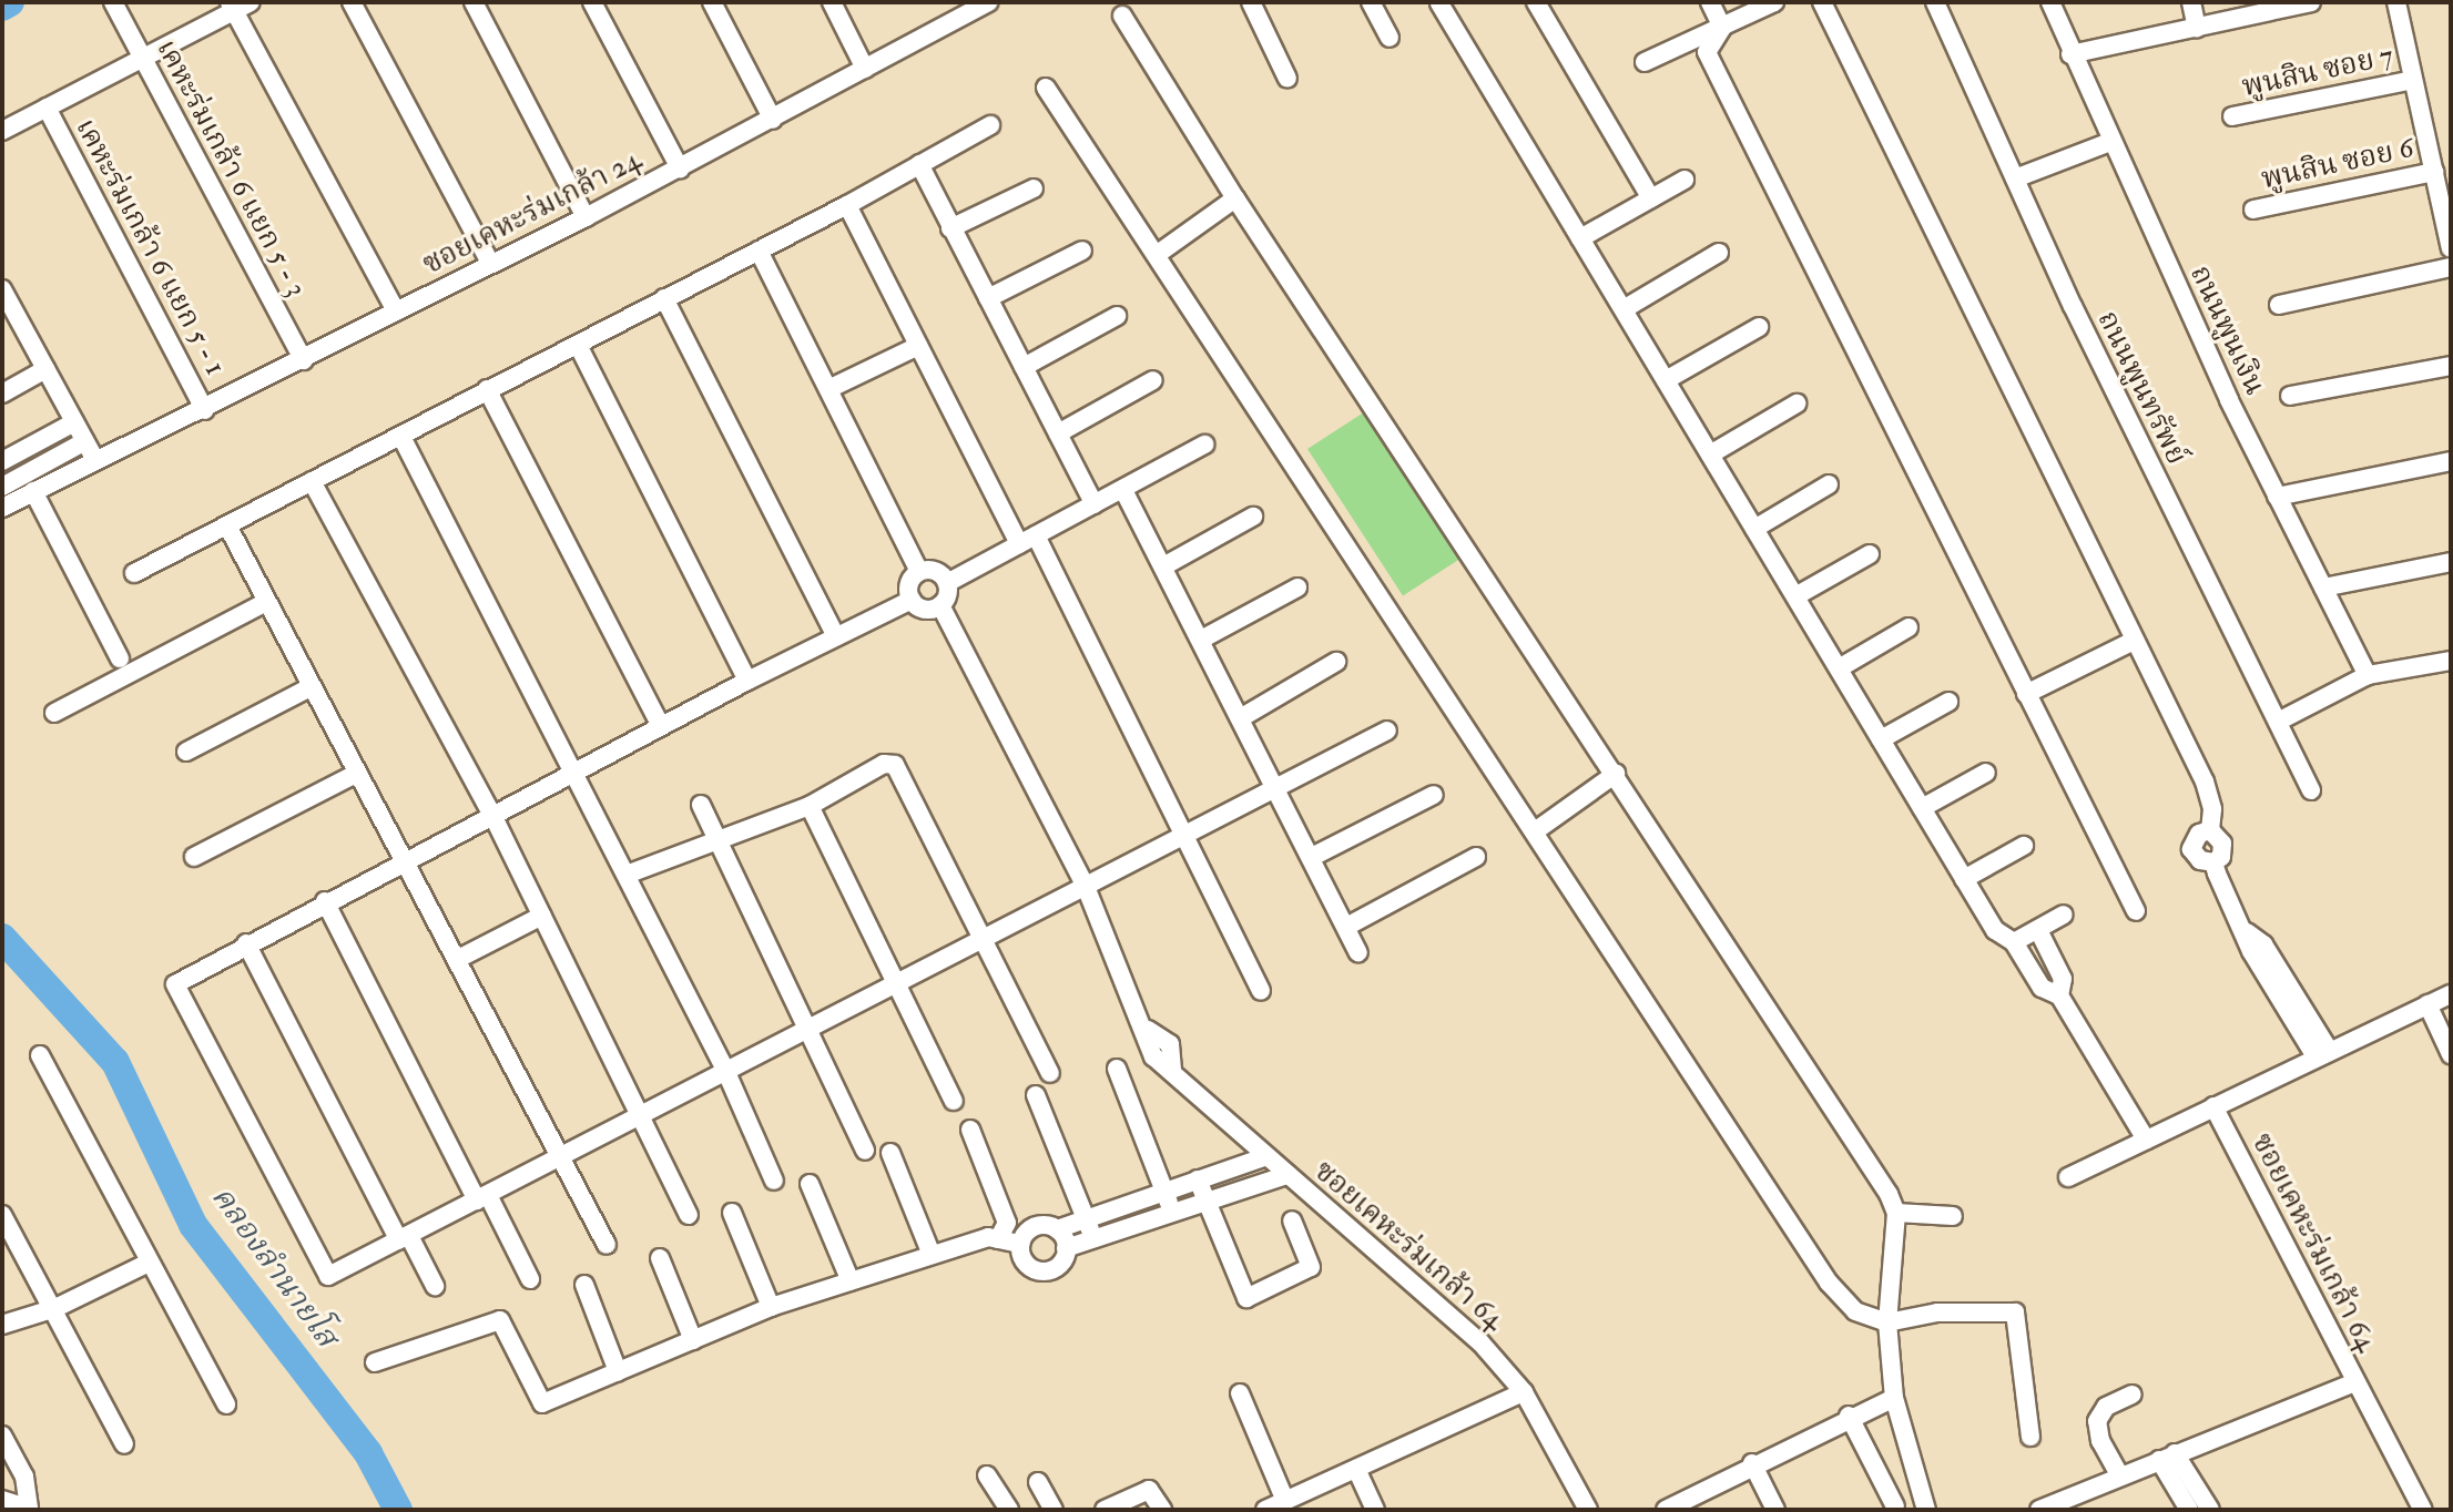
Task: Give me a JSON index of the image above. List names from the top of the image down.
{
  "streets": {
    "street": [
      "พูนสิน ซอย 7",
      "พูนสิน ซอย 6",
      "เคหะร่มเกล้า 6 แยก 5 - 3",
      "ซอยเคหะร่มเกล้า 24",
      "เคหะร่มเกล้า 6 แยก 5 - 1",
      "ถนนพูนเงิน",
      "ถนนพูนทรัพย์",
      "ซอยเคหะร่มเกล้า 64"
    ]
  },
  "crossings": [
    ["เคหะร่มเกล้า 6 แยก 5 - 3", "ซอยเคหะร่มเกล้า 24"],
    ["ซอยเคหะร่มเกล้า 24", "เคหะร่มเกล้า 6 แยก 5 - 1"]
  ],
  "water": ["คลองลำนายโส"]
}
